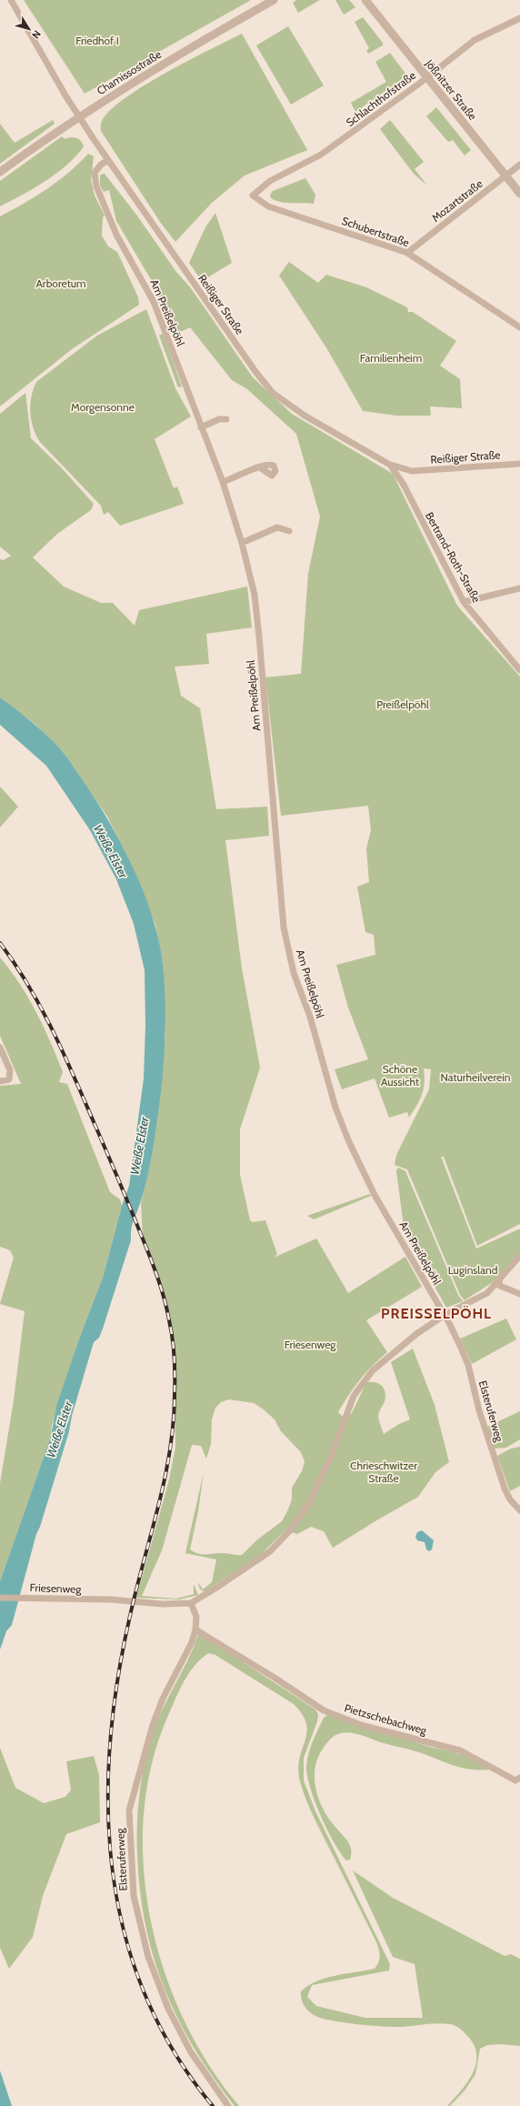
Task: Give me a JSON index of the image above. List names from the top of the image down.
{
  "streets": {
    "street": [
      "Chamissostraße",
      "Jößnitzer Straße",
      "Schlachthofstraße",
      "Mozartstraße",
      "Schubertstraße",
      "Reißiger Straße",
      "Am Preißelpöhl",
      "Bertrand-Roth-Straße",
      "Elsteruferweg",
      "Friesenweg",
      "Pietzschebachweg"
    ]
  },
  "crossings": [
    ["Chamissostraße", "Reißiger Straße"],
    ["Jößnitzer Straße", "Schlachthofstraße"],
    ["Jößnitzer Straße", "Mozartstraße"],
    ["Schlachthofstraße", "Schubertstraße"],
    ["Mozartstraße", "Schubertstraße"],
    ["Reißiger Straße", "Am Preißelpöhl"],
    ["Reißiger Straße", "Bertrand-Roth-Straße"],
    ["Am Preißelpöhl", "Elsteruferweg"],
    ["Elsteruferweg", "Friesenweg"],
    ["Elsteruferweg", "Pietzschebachweg"]
  ],
  "districts": ["PREISSELPÖHL"],
  "water": ["Weiße Elster"],
  "parks": [
    "Friedhof I",
    "Arboretum",
    "Familienheim",
    "Morgensonne",
    "Preißelpöhl",
    "Schöne Aussicht",
    "Naturheilverein",
    "Luginsland",
    "Friesenweg",
    "Chrieschwitzer Straße"
  ],
  "north": "bottom right"
}
